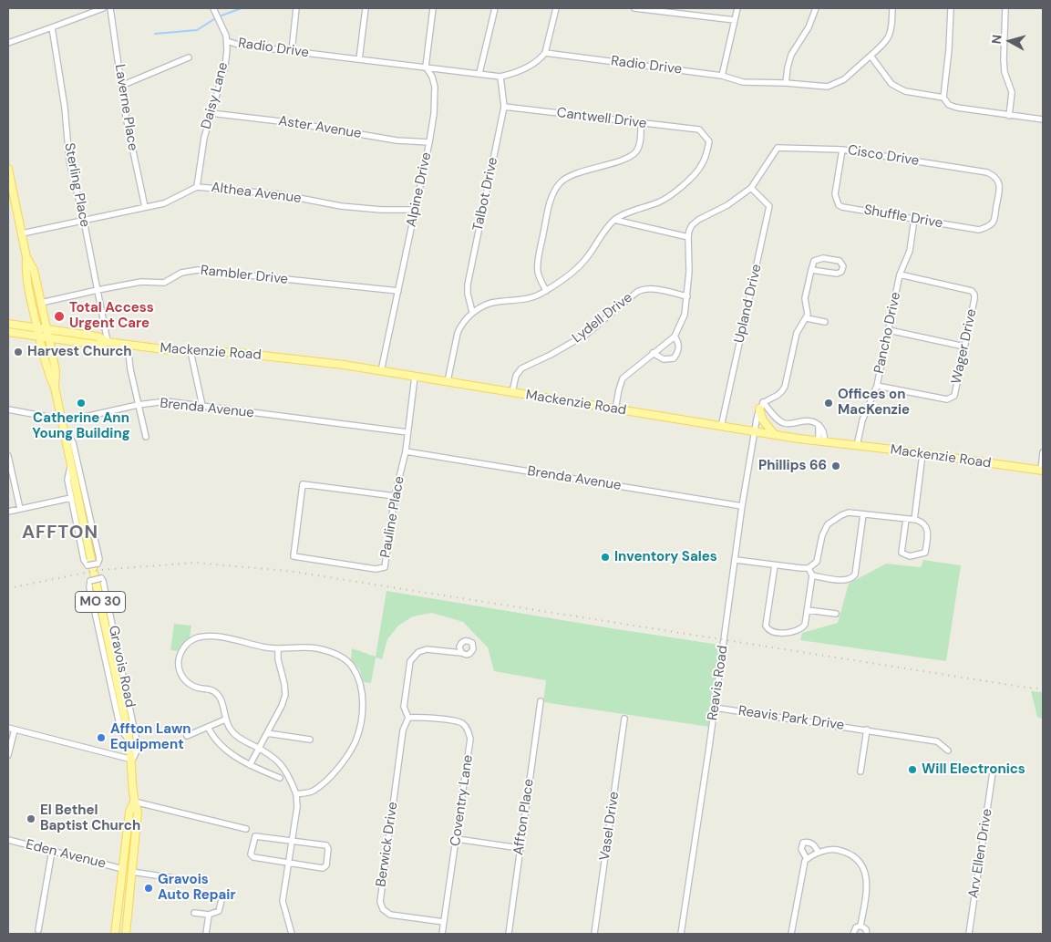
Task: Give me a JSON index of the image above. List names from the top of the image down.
{
  "streets": {
    "main road": ["Mackenzie Road", "MO 30", "Gravois Road"],
    "street": [
      "Radio Drive",
      "Daisy Lane",
      "Laverne Place",
      "Cantwell Drive",
      "Aster Avenue",
      "Cisco Drive",
      "Sterling Place",
      "Alpine Drive",
      "Althea Avenue",
      "Talbot Drive",
      "Shuffle Drive",
      "Rambler Drive",
      "Upland Drive",
      "Lydell Drive",
      "Pancho Drive",
      "Wager Drive",
      "Brenda Avenue",
      "Pauline Place",
      "Reavis Road",
      "Reavis Park Drive",
      "Coventry Lane",
      "Affton Place",
      "Vasel Drive",
      "Berwick Drive",
      "Arv Ellen Drive",
      "Eden Avenue"
    ]
  },
  "crossings": [
    ["Radio Drive", "Daisy Lane"],
    ["Radio Drive", "Alpine Drive"],
    ["Radio Drive", "Talbot Drive"],
    ["Daisy Lane", "Aster Avenue"],
    ["Daisy Lane", "Althea Avenue"],
    ["Laverne Place", "Althea Avenue"],
    ["Cantwell Drive", "Talbot Drive"],
    ["Aster Avenue", "Alpine Drive"],
    ["Cisco Drive", "Shuffle Drive"],
    ["Cisco Drive", "Upland Drive"],
    ["Sterling Place", "Althea Avenue"],
    ["Sterling Place", "Rambler Drive"],
    ["Sterling Place", "Mackenzie Road"],
    ["Alpine Drive", "Althea Avenue"],
    ["Alpine Drive", "Rambler Drive"],
    ["Alpine Drive", "Mackenzie Road"],
    ["Althea Avenue", "Gravois Road"],
    ["Shuffle Drive", "Pancho Drive"],
    ["Rambler Drive", "Gravois Road"],
    ["Upland Drive", "Mackenzie Road"],
    ["Lydell Drive", "Mackenzie Road"],
    ["Pancho Drive", "Wager Drive"],
    ["Pancho Drive", "Mackenzie Road"],
    ["Mackenzie Road", "Pauline Place"],
    ["Mackenzie Road", "Gravois Road"],
    ["Mackenzie Road", "Reavis Road"],
    ["Brenda Avenue", "Pauline Place"],
    ["Brenda Avenue", "Gravois Road"],
    ["Brenda Avenue", "Reavis Road"],
    ["Gravois Road", "Eden Avenue"],
    ["Reavis Road", "Reavis Park Drive"],
    ["Coventry Lane", "Berwick Drive"]
  ],
  "districts": ["AFFTON"],
  "places": [
    "Total Access Urgent Care",
    "Harvest Church",
    "Catherine Ann Young Building",
    "Offices on MacKenzie",
    "Phillips 66",
    "Inventory Sales",
    "Affton Lawn Equipment",
    "Will Electronics",
    "El Bethel Baptist Church",
    "Gravois Auto Repair"
  ],
  "north": "left"
}
